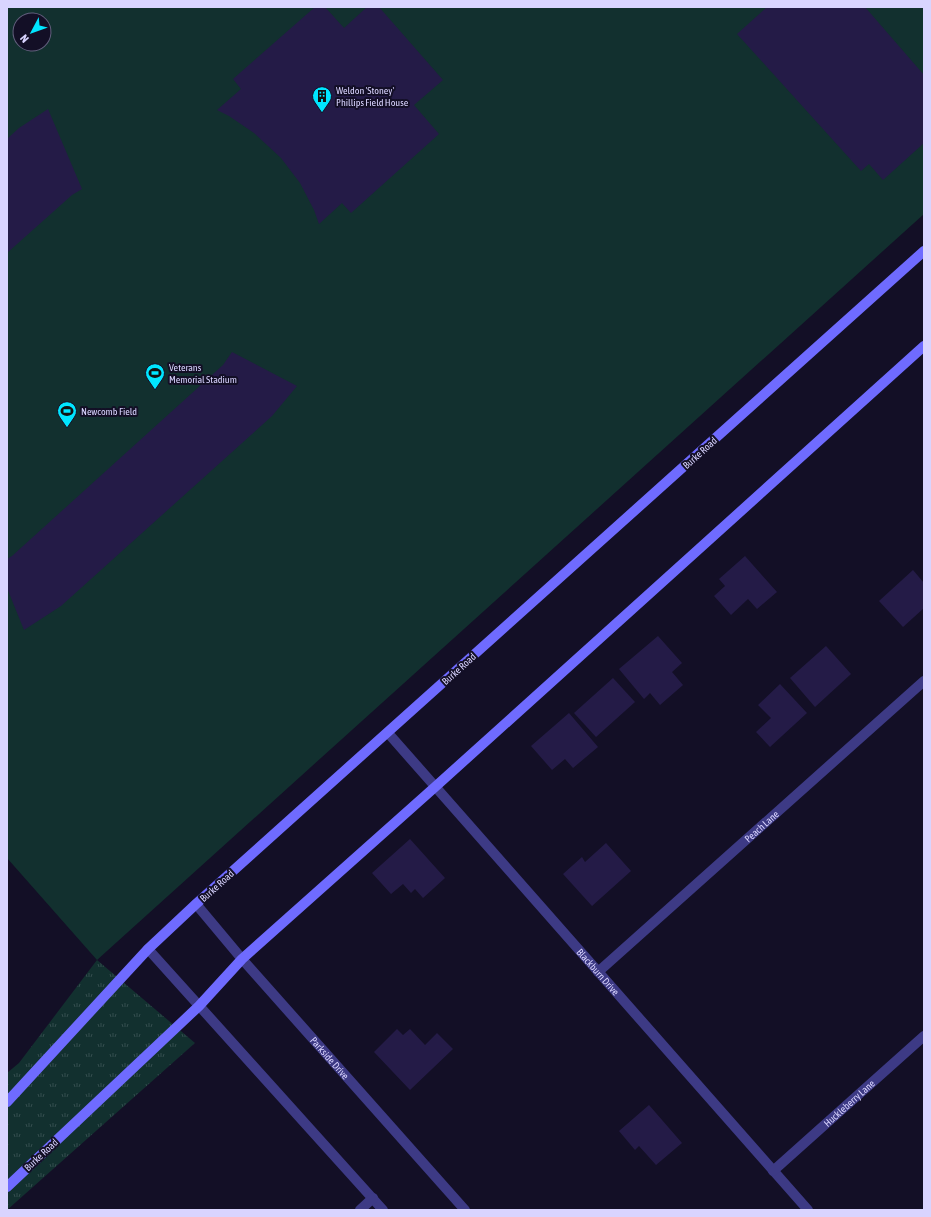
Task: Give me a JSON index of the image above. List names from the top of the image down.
{
  "streets": {
    "main road": ["Burke Road"],
    "street": [
      "Peach Lane",
      "Blackburn Drive",
      "Parkside Drive",
      "Huckleberry Lane"
    ]
  },
  "crossings": [
    ["Burke Road", "Blackburn Drive"],
    ["Burke Road", "Parkside Drive"],
    ["Peach Lane", "Blackburn Drive"],
    ["Blackburn Drive", "Huckleberry Lane"]
  ],
  "places": {
    "building": ["Weldon 'Stoney' Phillips Field House"],
    "sports": ["Veterans Memorial Stadium", "Newcomb Field"]
  },
  "north": "bottom left"
}
